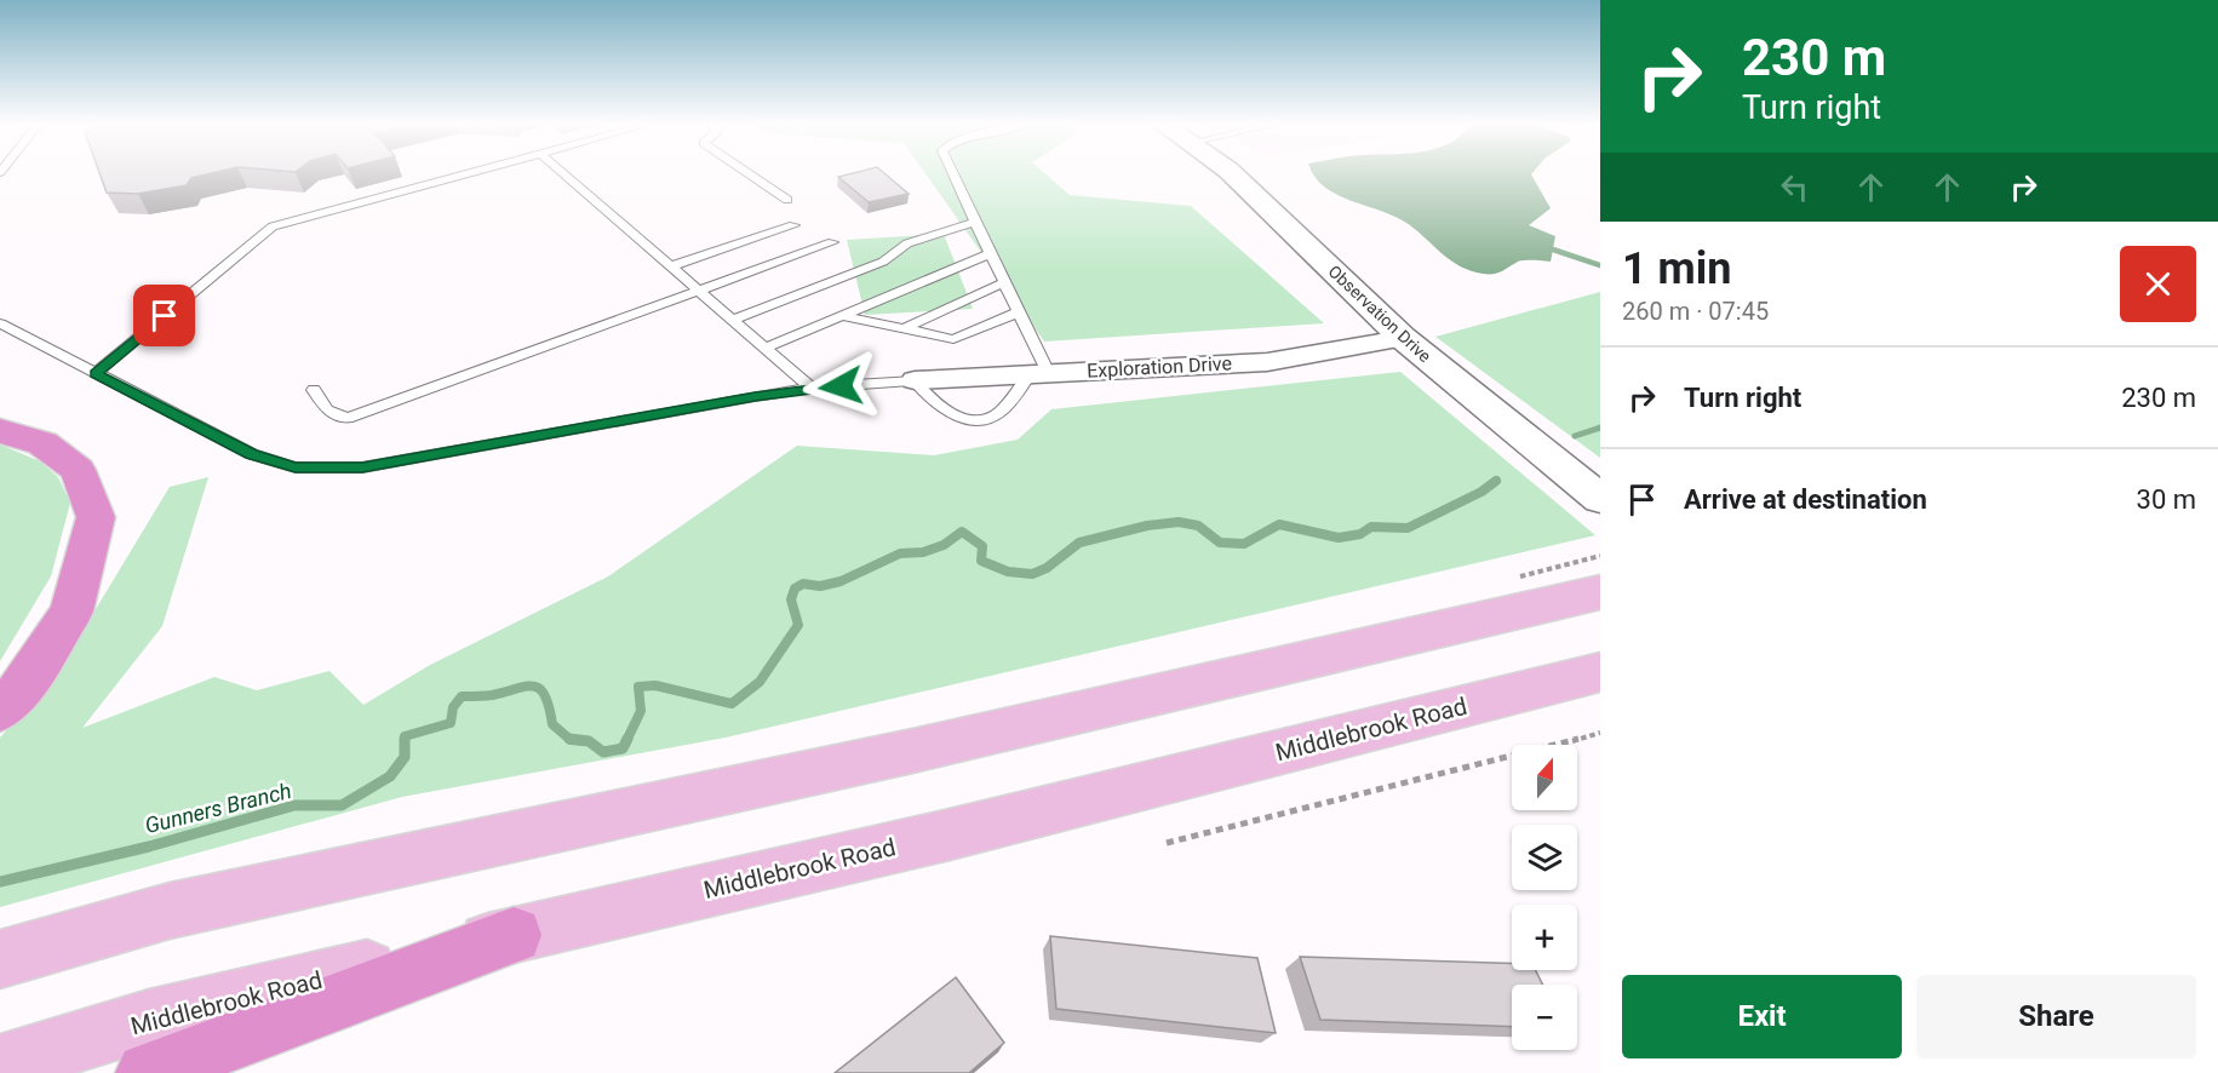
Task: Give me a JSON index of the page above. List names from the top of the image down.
{
  "streets": {
    "main road": ["Middlebrook Road"],
    "street": ["Observation Drive", "Exploration Drive"]
  },
  "crossings": [
    ["Observation Drive", "Exploration Drive"]
  ],
  "water": ["Gunners Branch"],
  "north": "top",
  "page": {
    "turn": ["230 m", "Turn right"],
    "heading": ["1 min", "260 m · 07:45"],
    "list": [
      {
        "name": "Turn right",
        "value": "230 m"
      },
      {
        "name": "Arrive at destination",
        "value": "30 m"
      }
    ],
    "map_buttons": ["+", "−"],
    "buttons": ["Exit", "Share"]
  }
}
